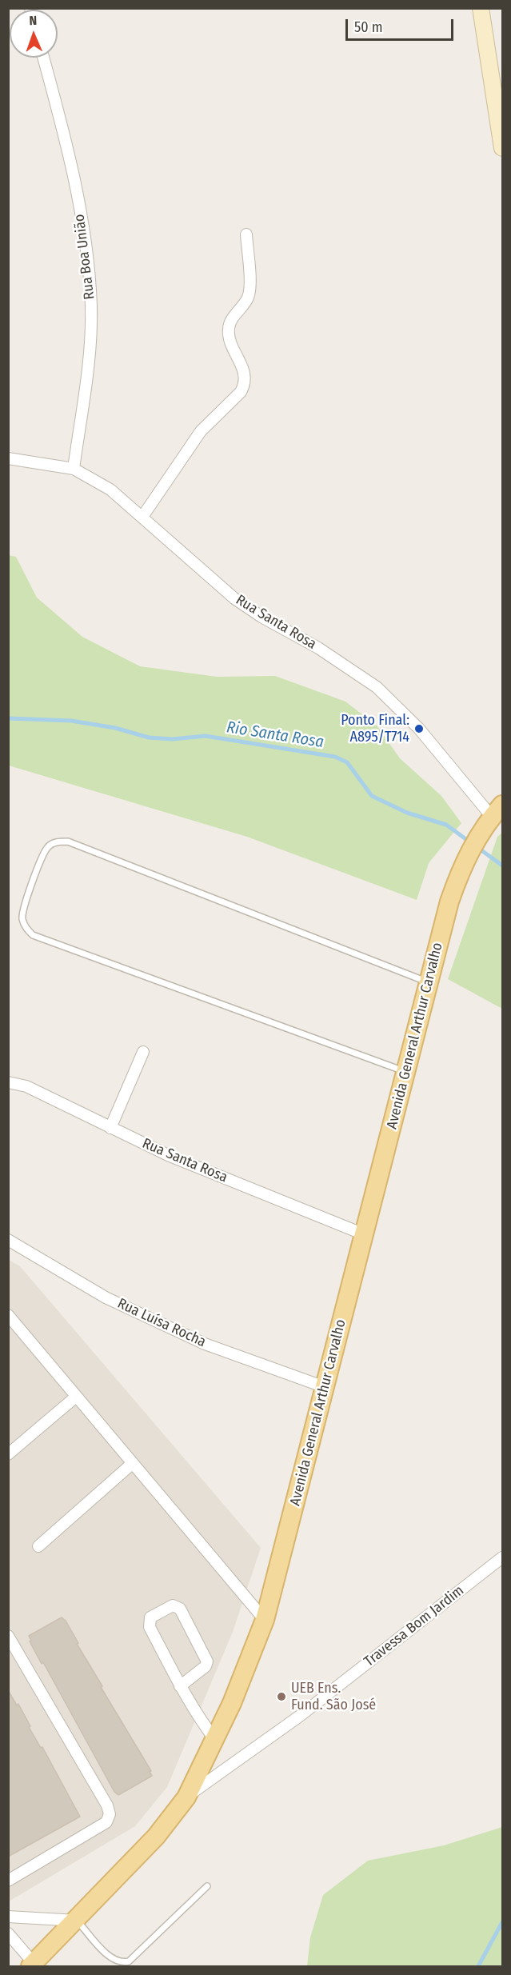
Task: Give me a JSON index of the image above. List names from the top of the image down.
{
  "streets": {
    "main road": ["Avenida General Arthur Carvalho"],
    "street": [
      "Rua Boa União",
      "Rua Santa Rosa",
      "Rua Luísa Rocha",
      "Travessa Bom Jardim"
    ]
  },
  "crossings": [
    ["Rua Boa União", "Rua Santa Rosa"],
    ["Rua Santa Rosa", "Avenida General Arthur Carvalho"],
    ["Avenida General Arthur Carvalho", "Rua Luísa Rocha"],
    ["Avenida General Arthur Carvalho", "Travessa Bom Jardim"]
  ],
  "water": ["Rio Santa Rosa"],
  "places": ["Ponto Final: A895/T714", "UEB Ens. Fund. São José"],
  "scale_bar": "50 m",
  "north": "top"
}
